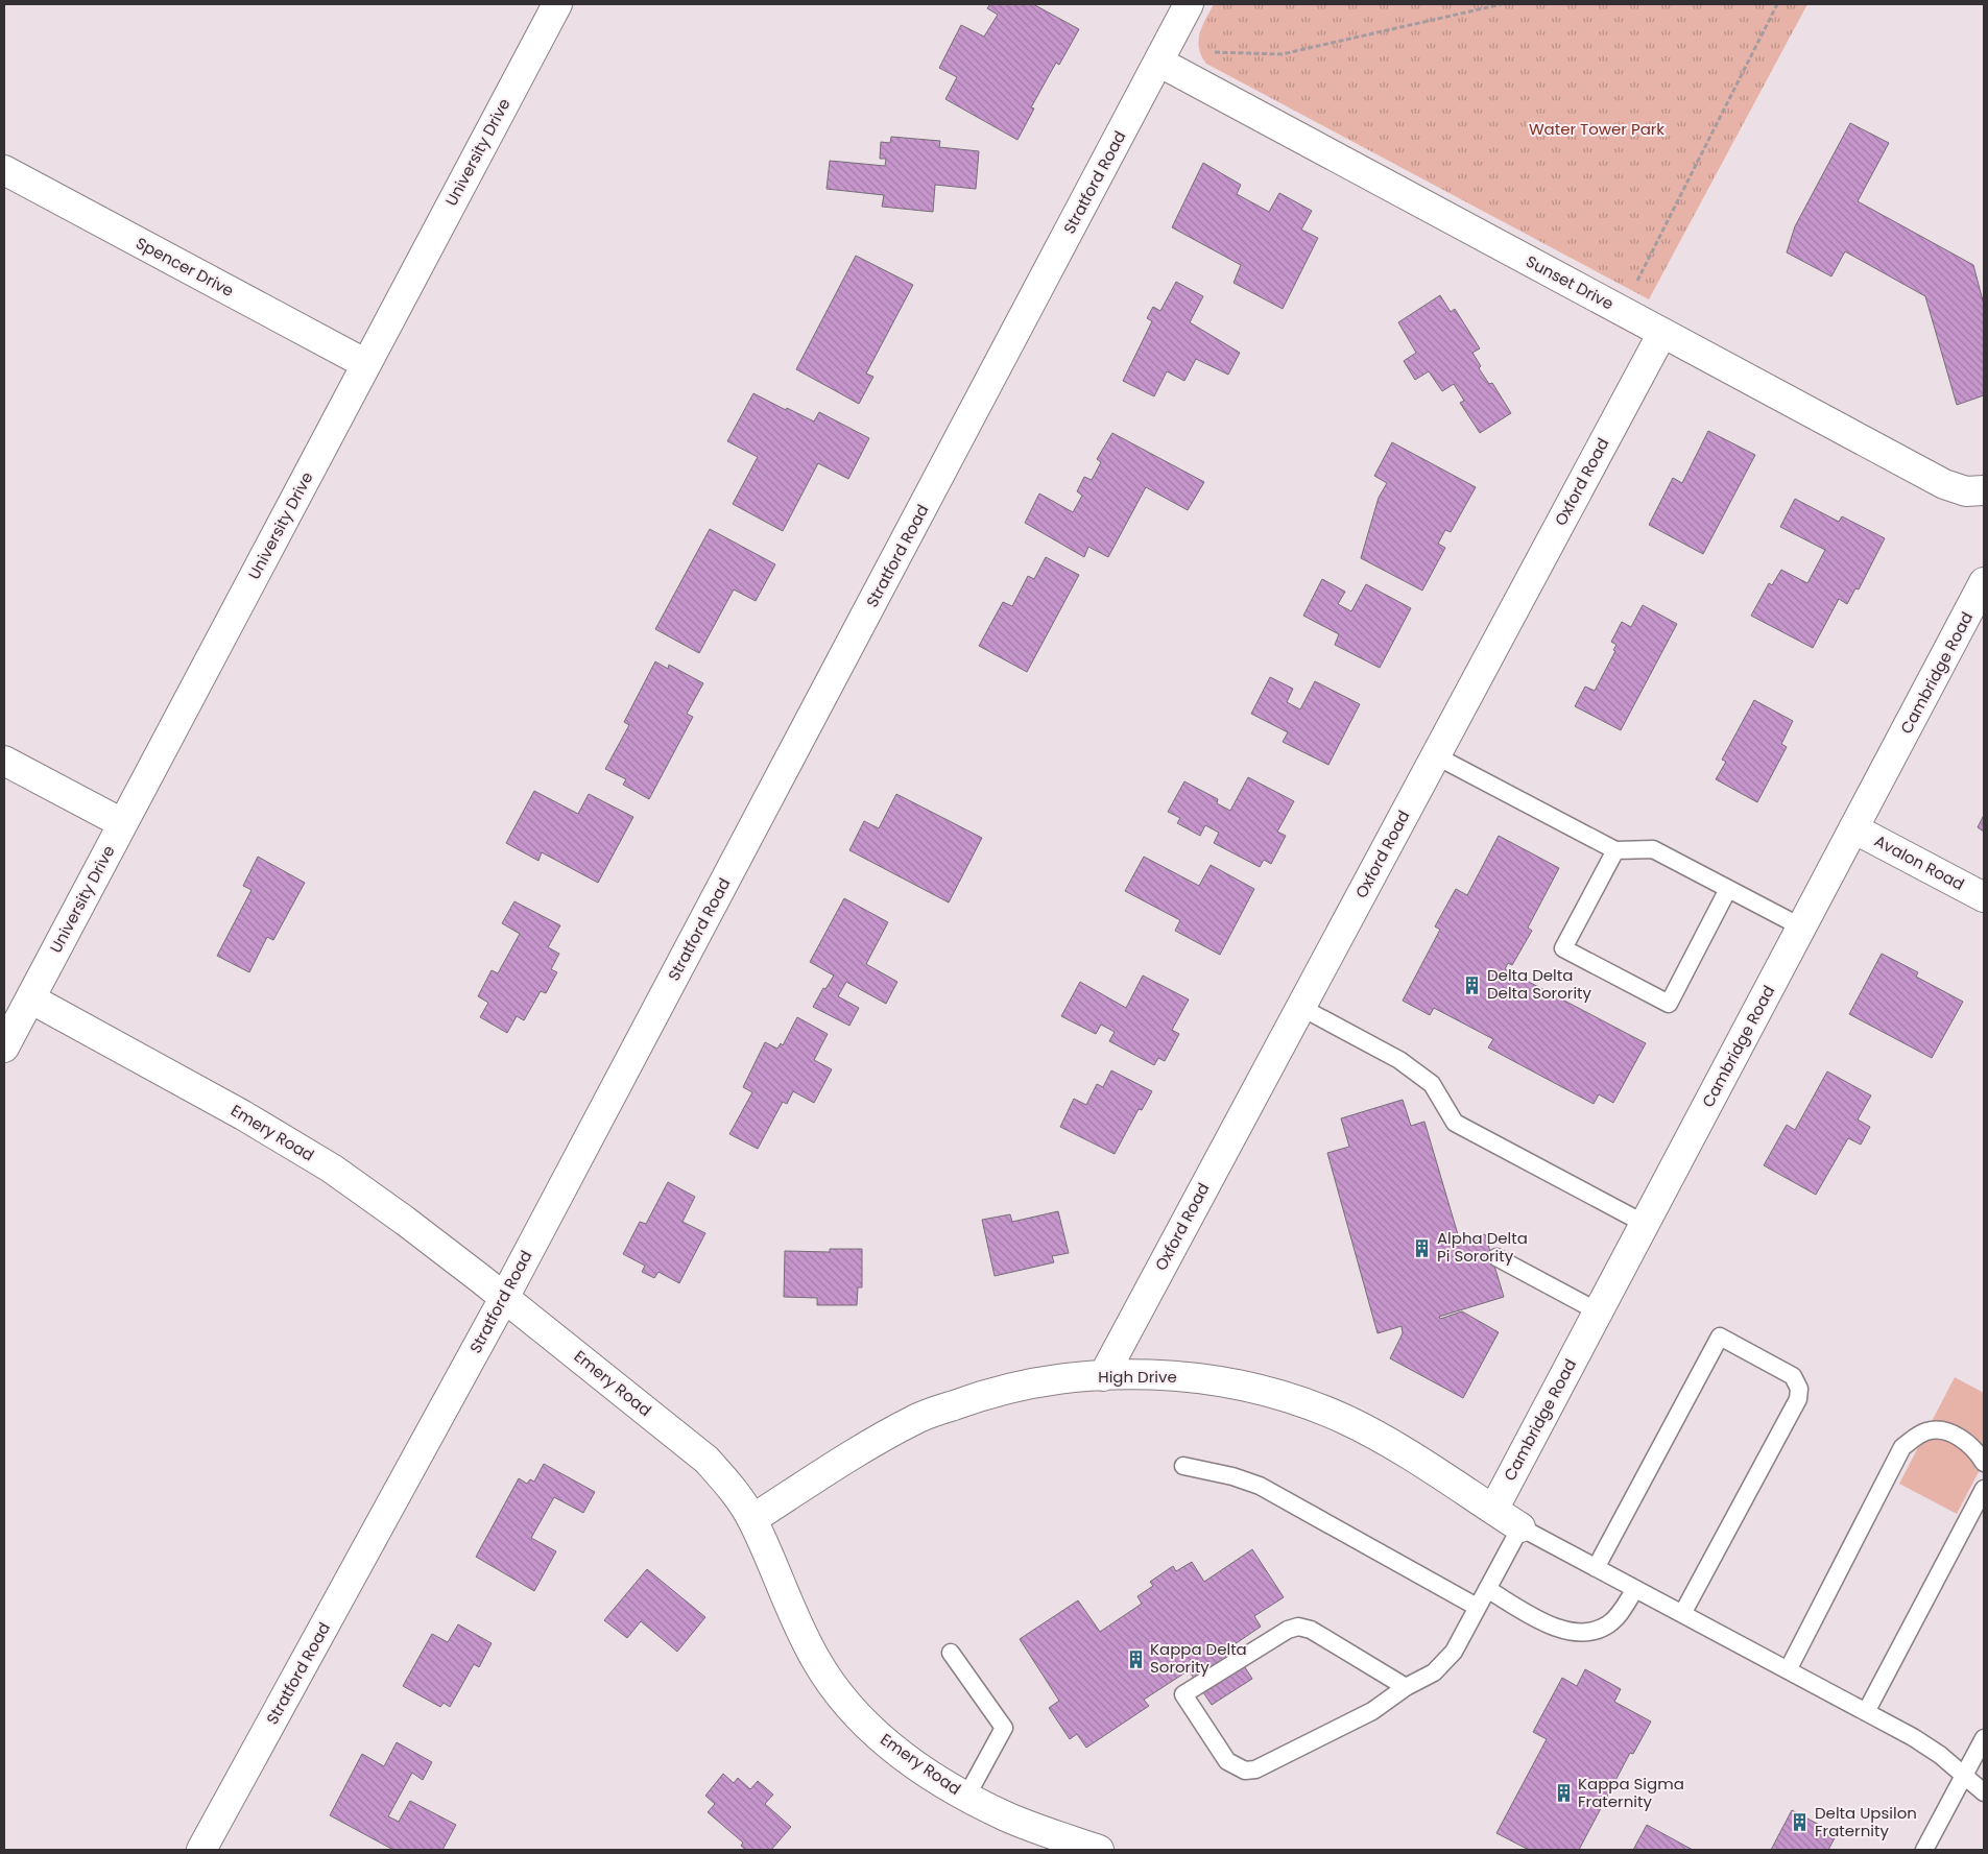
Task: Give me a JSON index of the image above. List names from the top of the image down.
{
  "streets": {
    "street": [
      "University Drive",
      "Stratford Road",
      "Spencer Drive",
      "Sunset Drive",
      "Oxford Road",
      "Cambridge Road",
      "Avalon Road",
      "Emery Road",
      "High Drive"
    ]
  },
  "crossings": [
    ["University Drive", "Spencer Drive"],
    ["University Drive", "Emery Road"],
    ["Stratford Road", "Sunset Drive"],
    ["Stratford Road", "Emery Road"],
    ["Sunset Drive", "Oxford Road"],
    ["Oxford Road", "High Drive"],
    ["Cambridge Road", "Avalon Road"],
    ["Cambridge Road", "High Drive"],
    ["Emery Road", "High Drive"]
  ],
  "parks": ["Water Tower Park"],
  "places": {
    "building": [
      "Delta Delta Delta Sorority",
      "Alpha Delta Pi Sorority",
      "Kappa Delta Sorority",
      "Kappa Sigma Fraternity",
      "Delta Upsilon Fraternity"
    ]
  }
}
